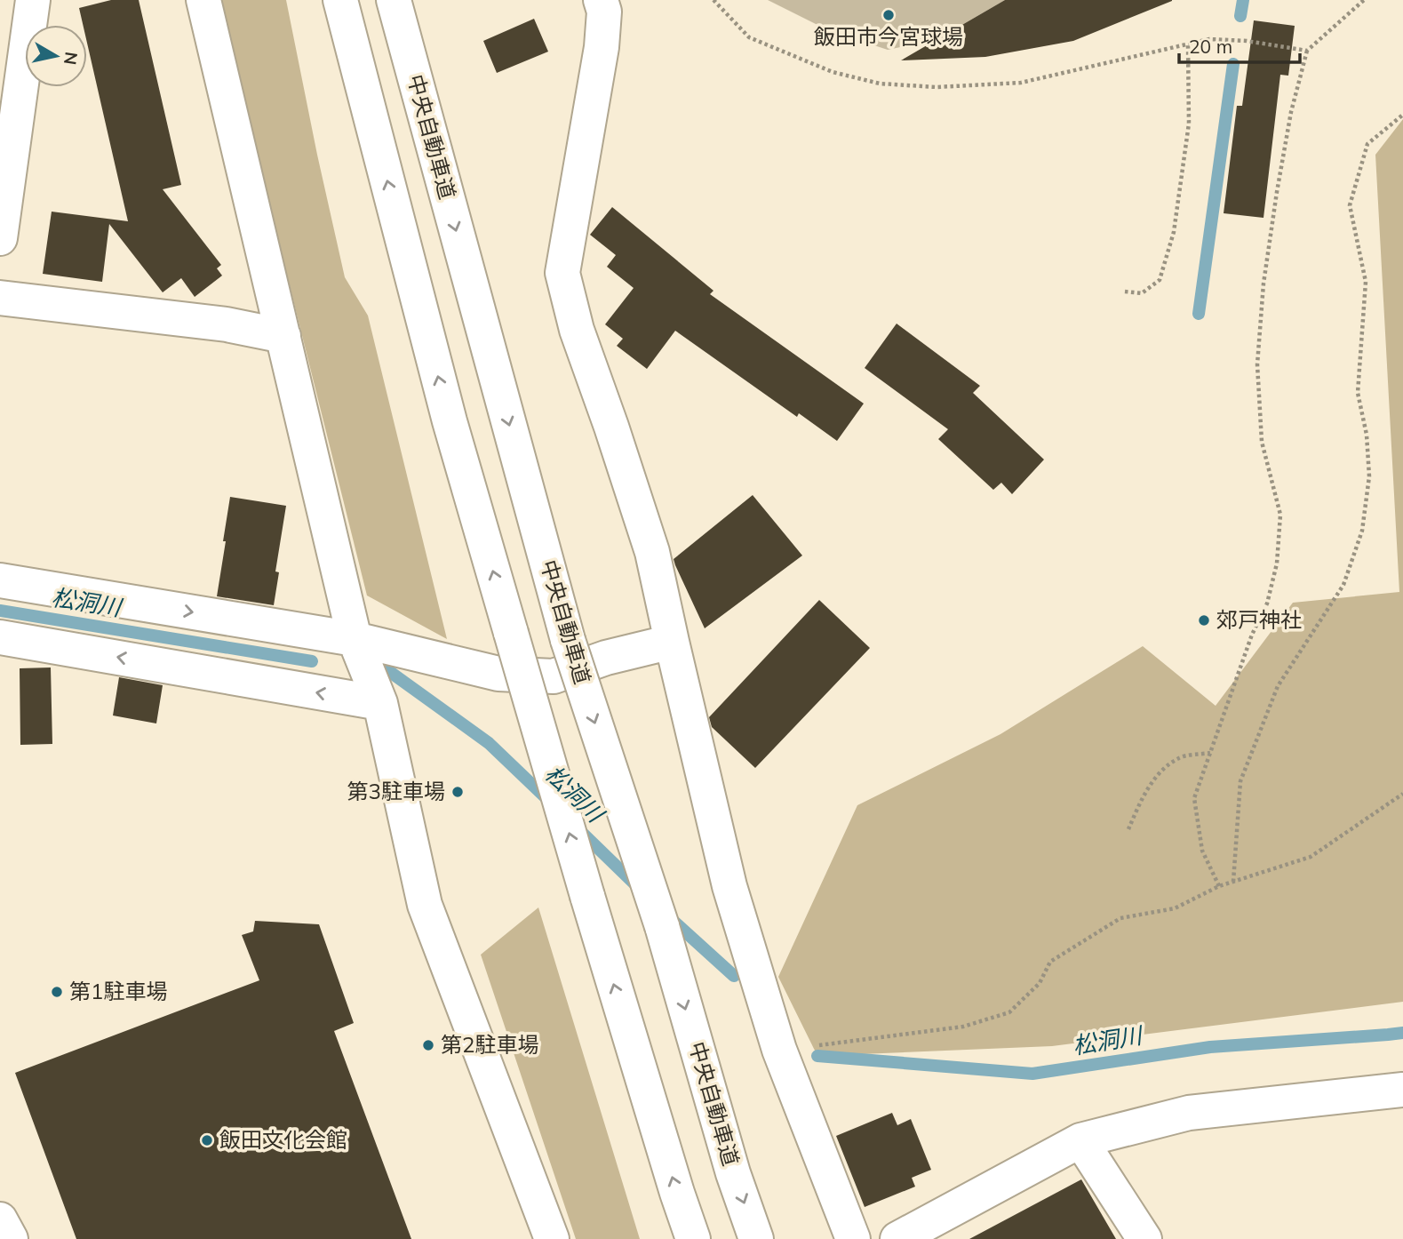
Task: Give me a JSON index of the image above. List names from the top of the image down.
{
  "streets": {
    "main road": ["中央自動車道"]
  },
  "water": ["松洞川"],
  "places": [
    "飯田市今宮球場",
    "郊戸神社",
    "第3駐車場",
    "第1駐車場",
    "第2駐車場",
    "飯田文化会館"
  ],
  "scale_bar": "20 m",
  "north": "right"
}
